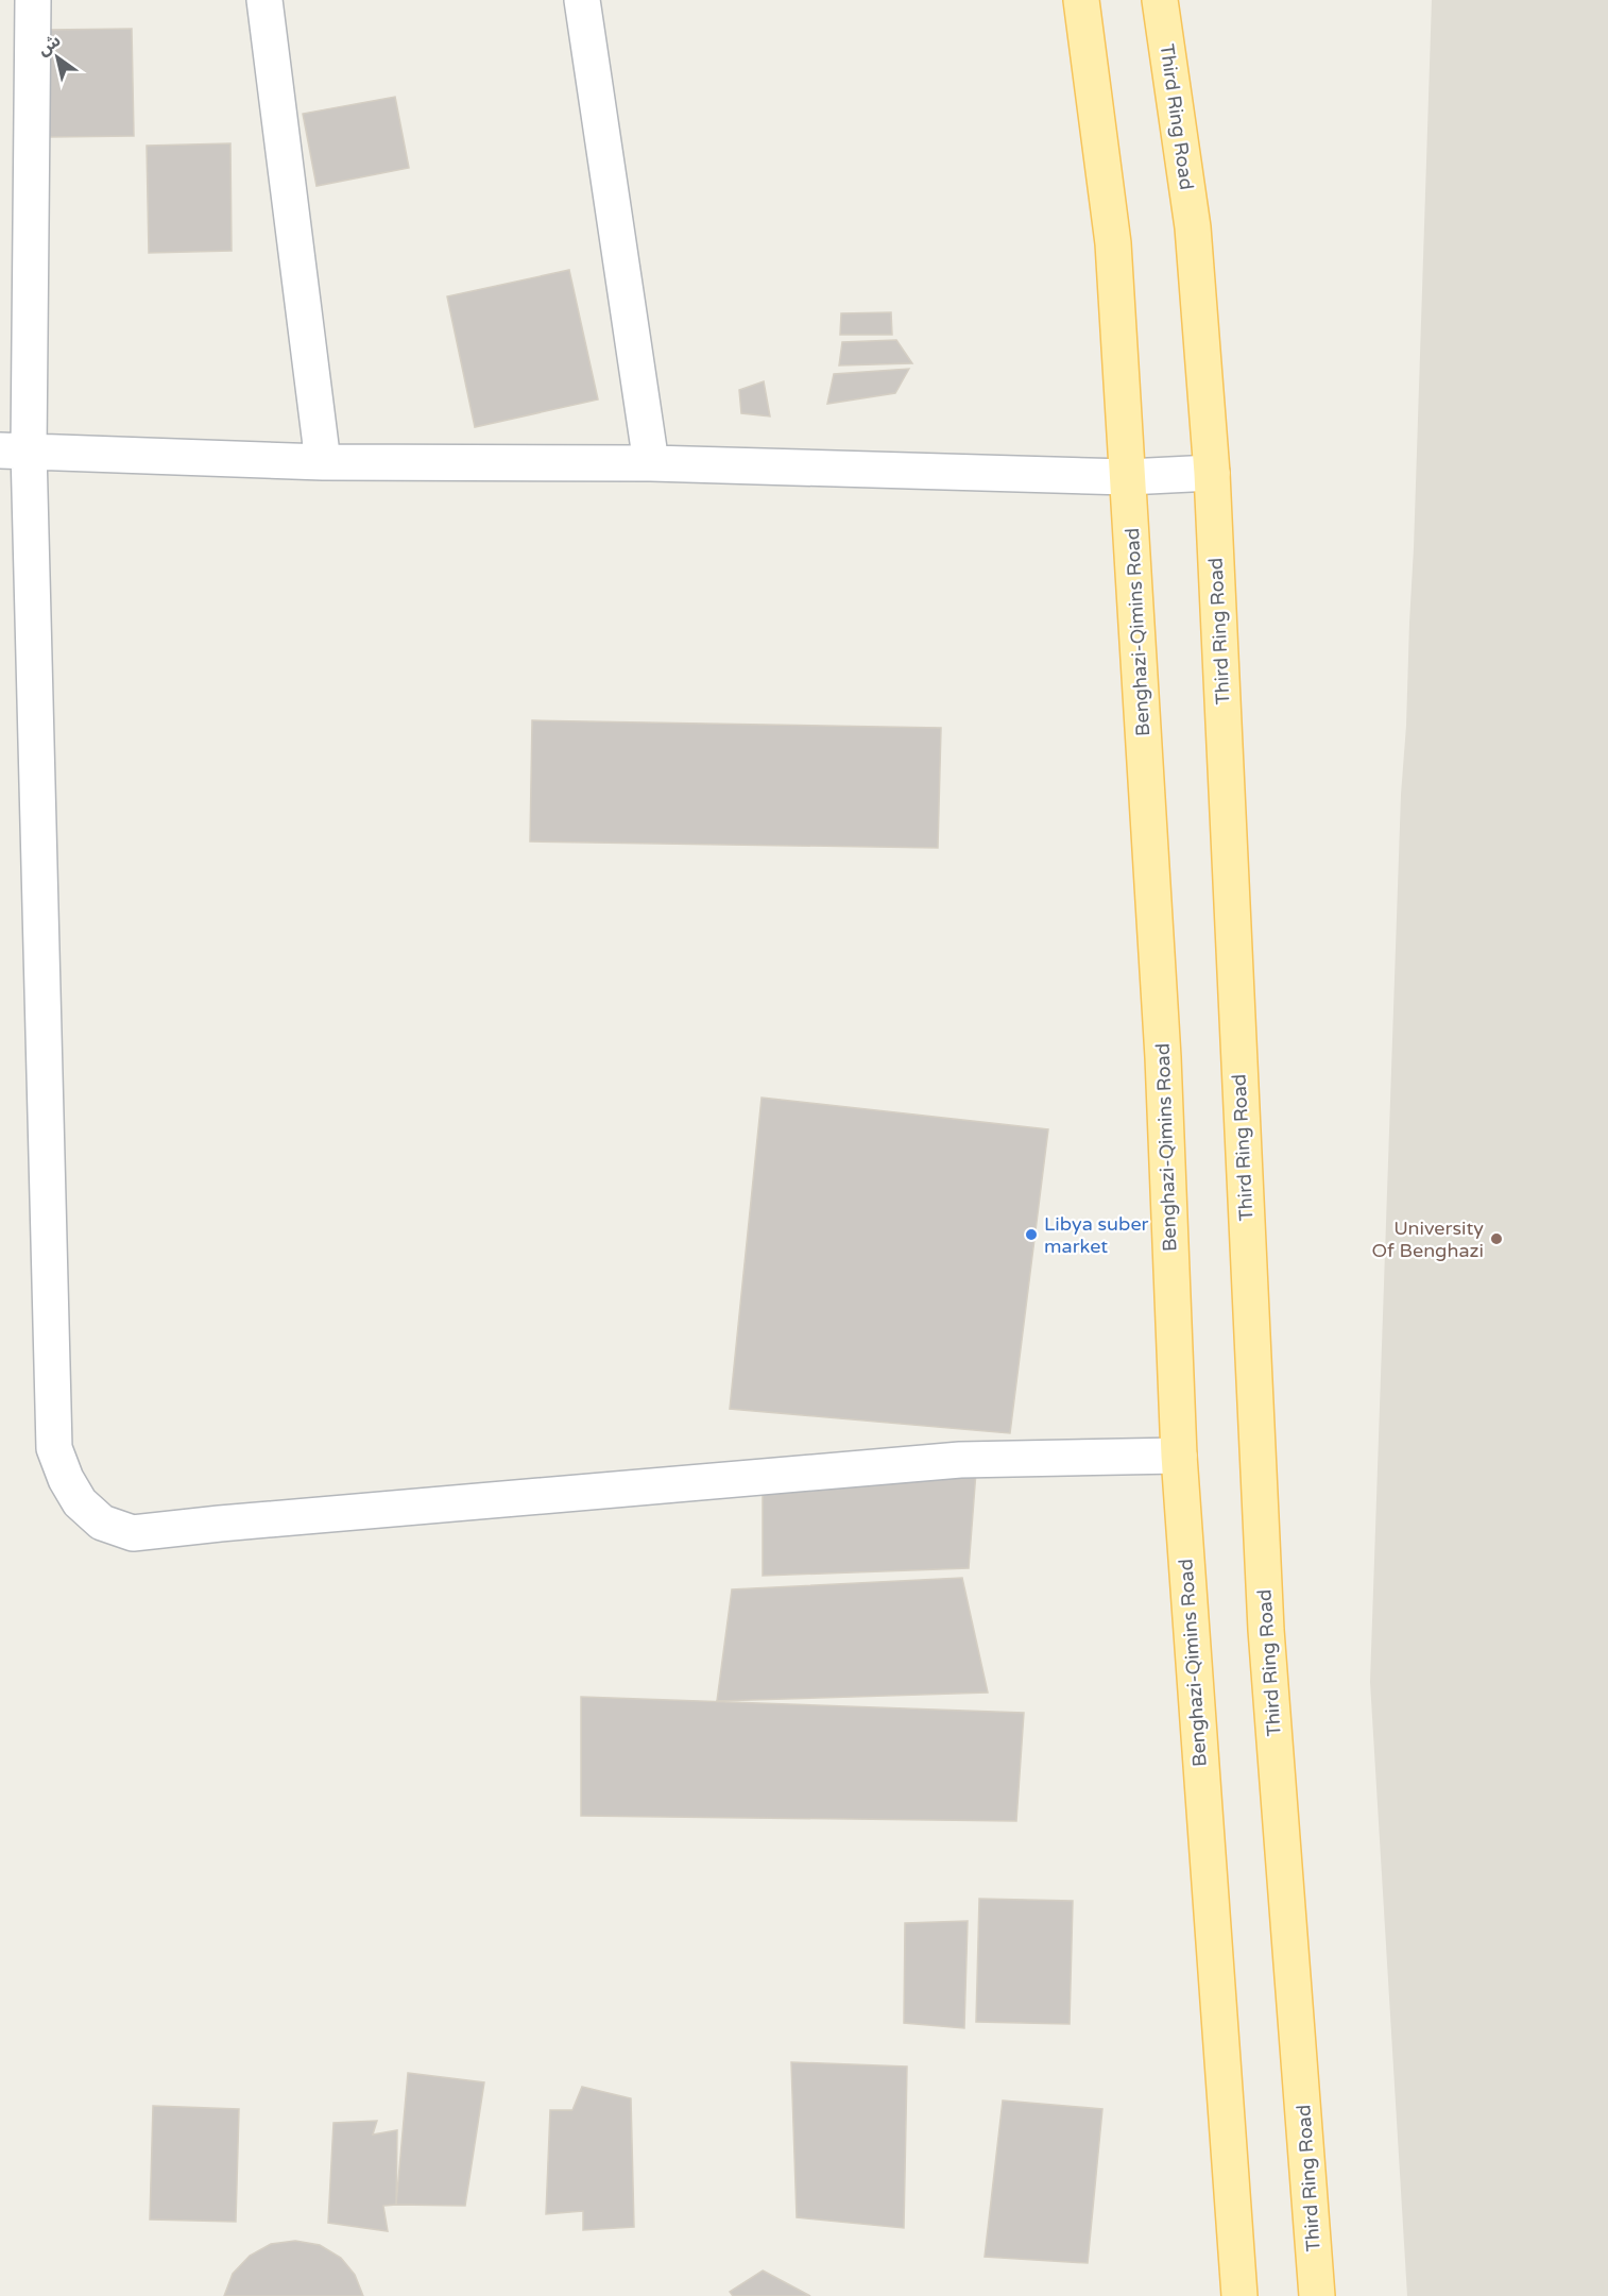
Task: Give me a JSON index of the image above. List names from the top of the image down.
{
  "streets": {
    "main road": ["Third Ring Road", "Benghazi-Qimins Road"]
  },
  "places": ["Libya suber market", "University Of Benghazi"],
  "north": "top left"
}
